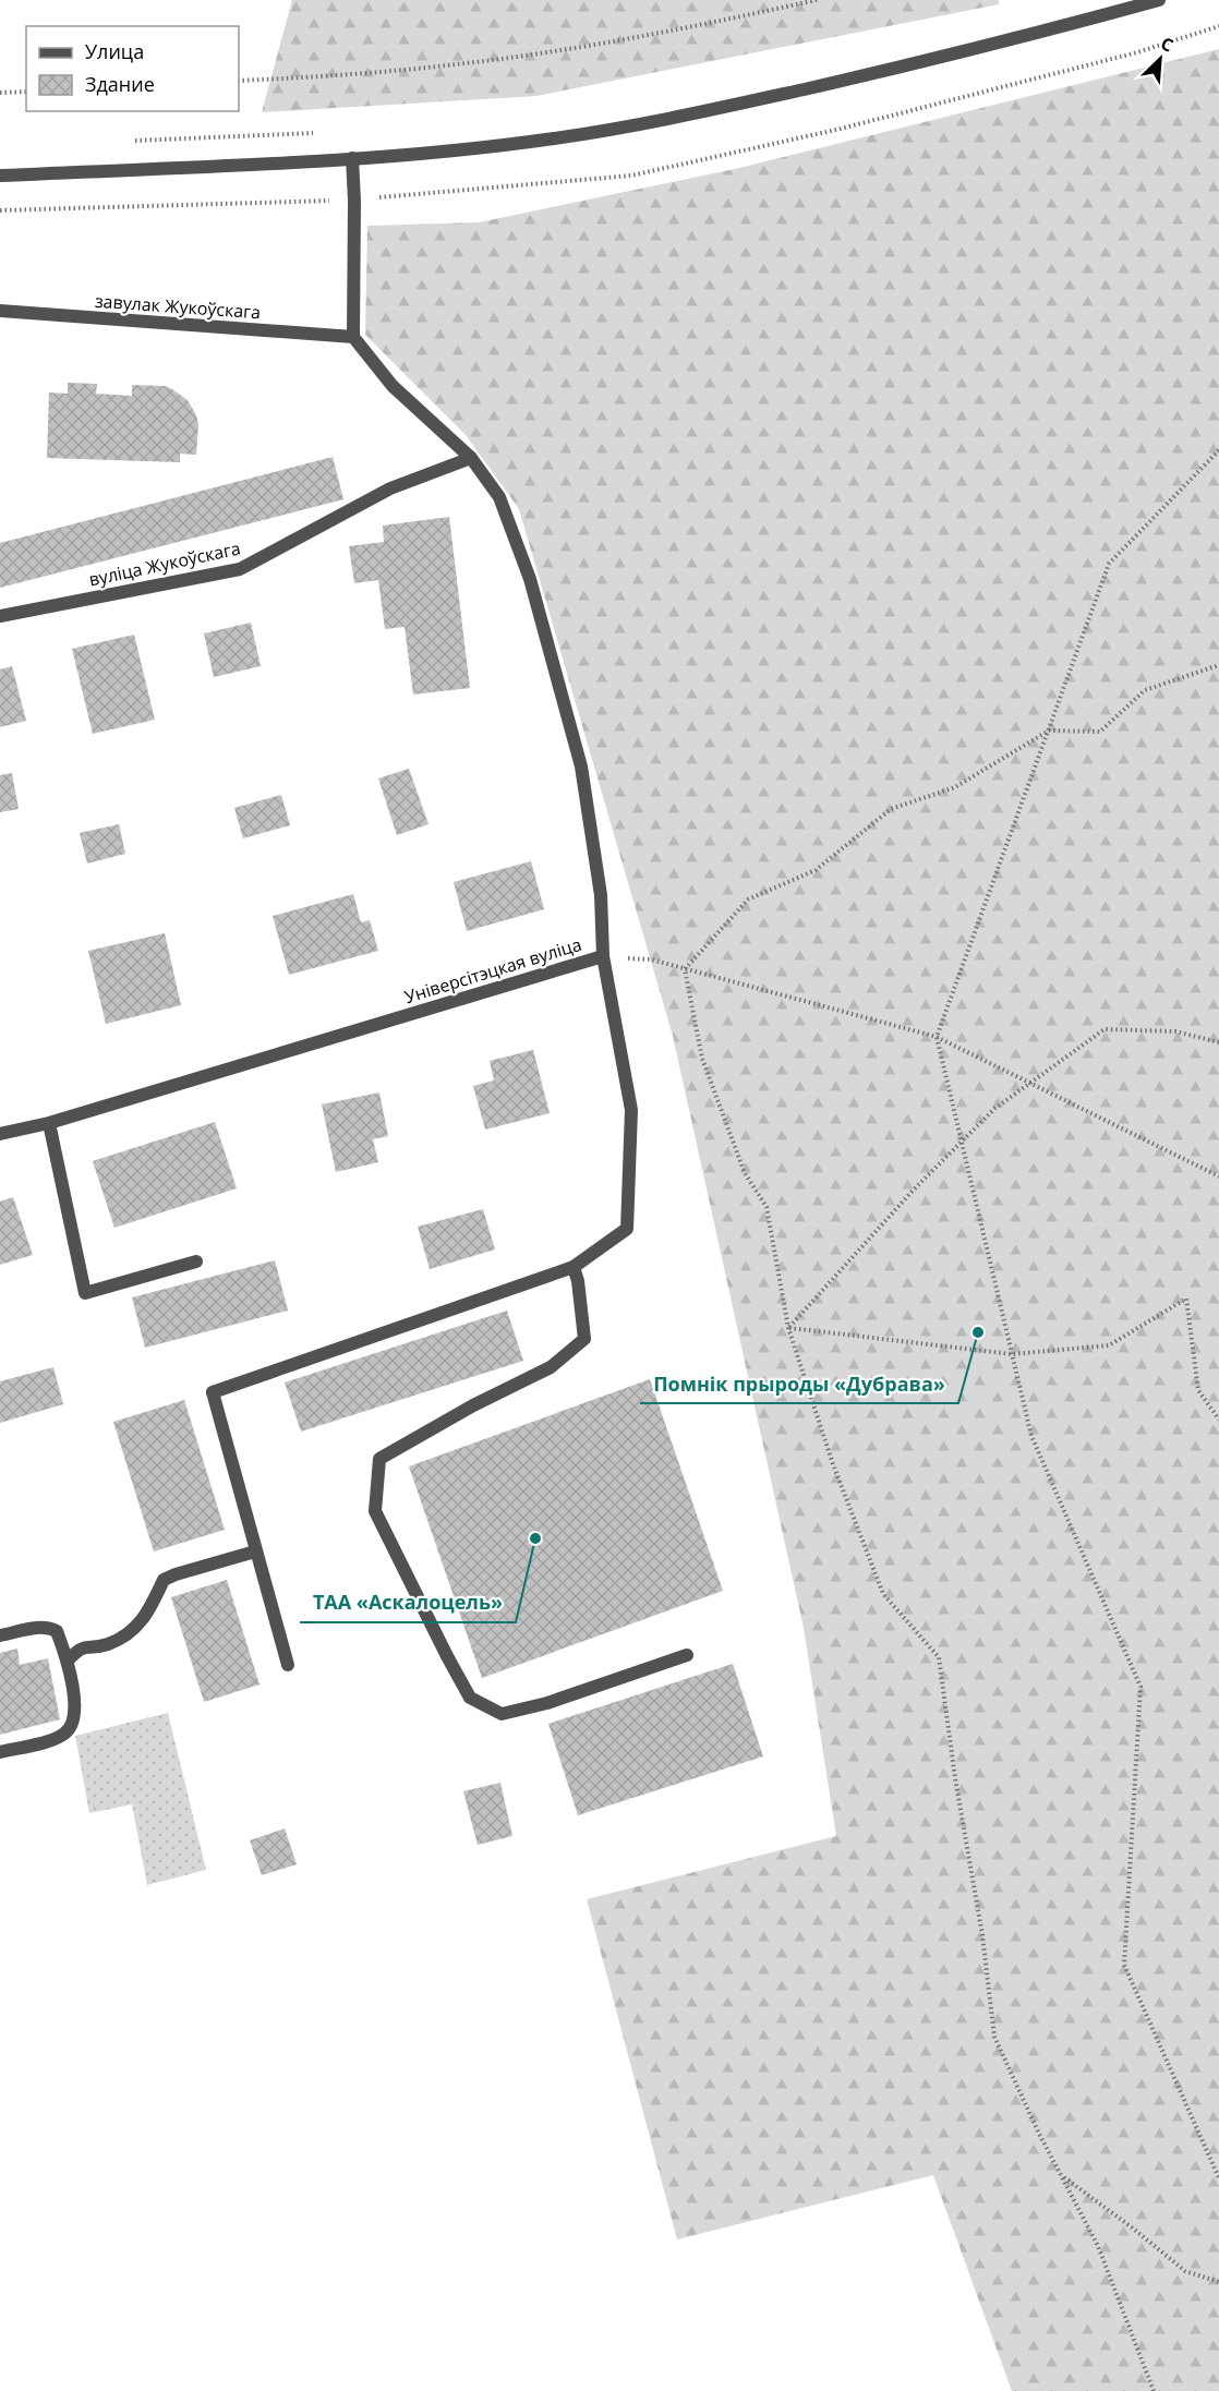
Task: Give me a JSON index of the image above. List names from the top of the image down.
{
  "streets": {
    "street": ["завулак Жукоўскага", "вуліца Жукоўскага", "Універсітэцкая вуліца"]
  },
  "places": ["Помнік прыроды «Дубрава»", "ТАА «Аскалоцель»"],
  "legend": ["Улица", "Здание"],
  "north": "top right"
}
